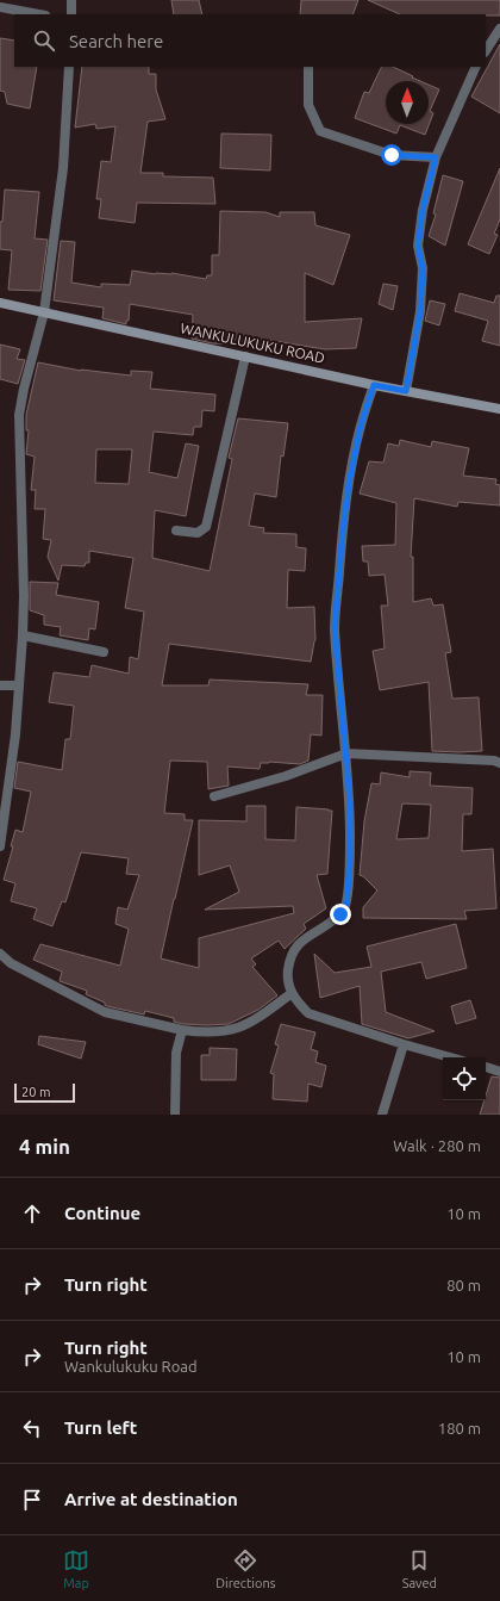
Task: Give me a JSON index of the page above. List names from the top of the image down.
{
  "streets": {
    "main road": ["WANKULUKUKU ROAD"]
  },
  "scale_bar": "20 m",
  "north": "top",
  "page": {
    "search": "Search here",
    "scale": "20 m",
    "heading": ["4 min", "Walk · 280 m"],
    "list": [
      ["Continue", "10 m"],
      ["Turn right", "80 m"],
      ["Turn right", "Wankulukuku Road", "10 m"],
      ["Turn left", "180 m"],
      "Arrive at destination"
    ],
    "nav": ["Map", "Directions", "Saved"]
  }
}
